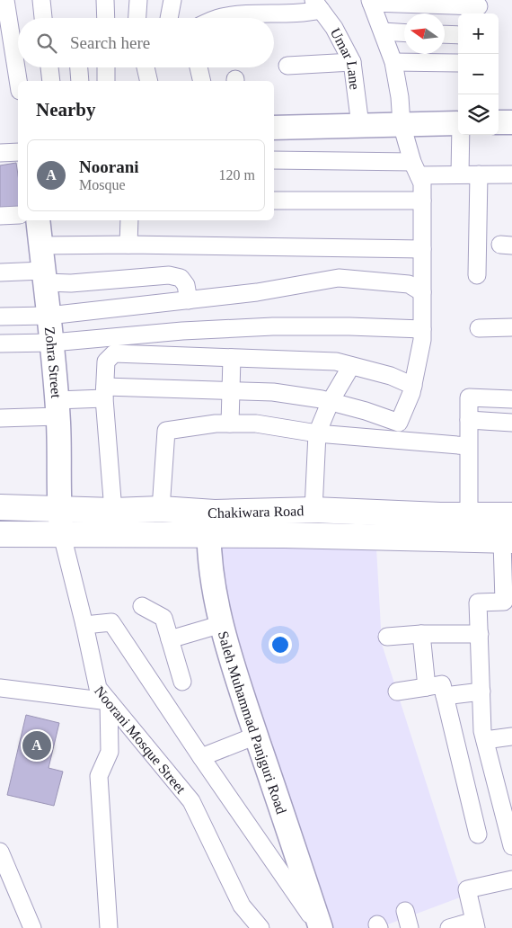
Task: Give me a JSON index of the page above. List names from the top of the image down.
{
  "streets": {
    "main road": ["Chakiwara Road"],
    "street": [
      "Umar Lane",
      "Zohra Street",
      "Saleh Muhammad Panjguri Road",
      "Noorani Mosque Street"
    ]
  },
  "crossings": [
    ["Zohra Street", "Chakiwara Road"],
    ["Zohra Street", "Noorani Mosque Street"],
    ["Chakiwara Road", "Saleh Muhammad Panjguri Road"],
    ["Chakiwara Road", "Noorani Mosque Street"]
  ],
  "north": "left",
  "page": {
    "map_buttons": ["+", "−"],
    "search": "Search here",
    "heading": "Nearby",
    "list": [
      {
        "mark": "A",
        "name": "Noorani",
        "note": "Mosque",
        "value": "120 m"
      }
    ],
    "pins": "A"
  }
}
